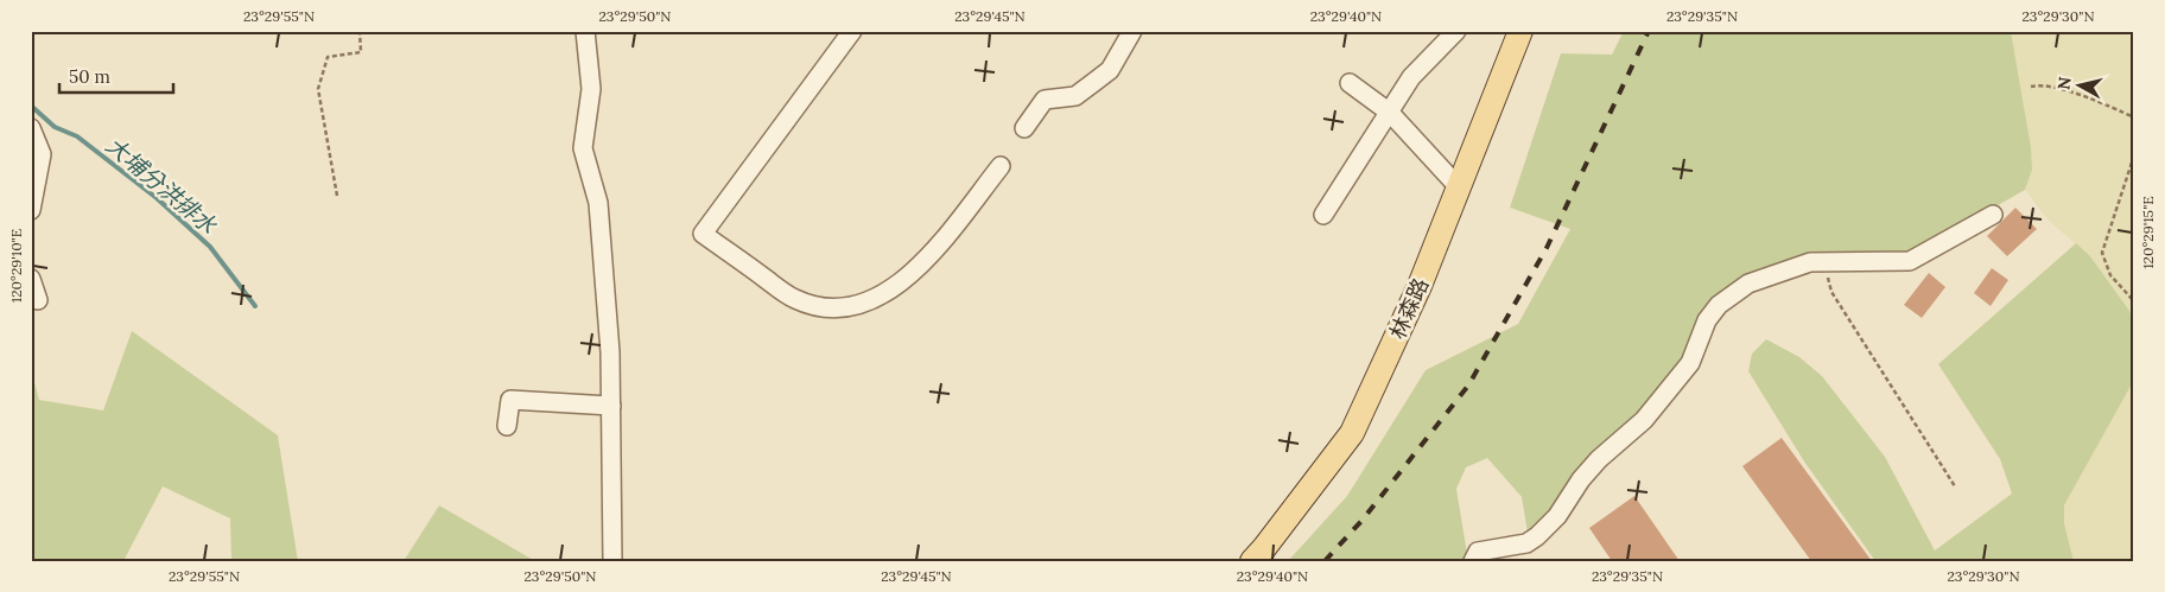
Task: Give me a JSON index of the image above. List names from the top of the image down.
{
  "streets": {
    "main road": ["林森路"]
  },
  "water": ["大埔分洪排水"],
  "scale_bar": "50 m",
  "north": "left",
  "coordinates": [
    "23°29'55\"N",
    "23°29'50\"N",
    "23°29'45\"N",
    "23°29'40\"N",
    "23°29'35\"N",
    "23°29'30\"N",
    "120°29'15\"E",
    "120°29'10\"E"
  ]
}
